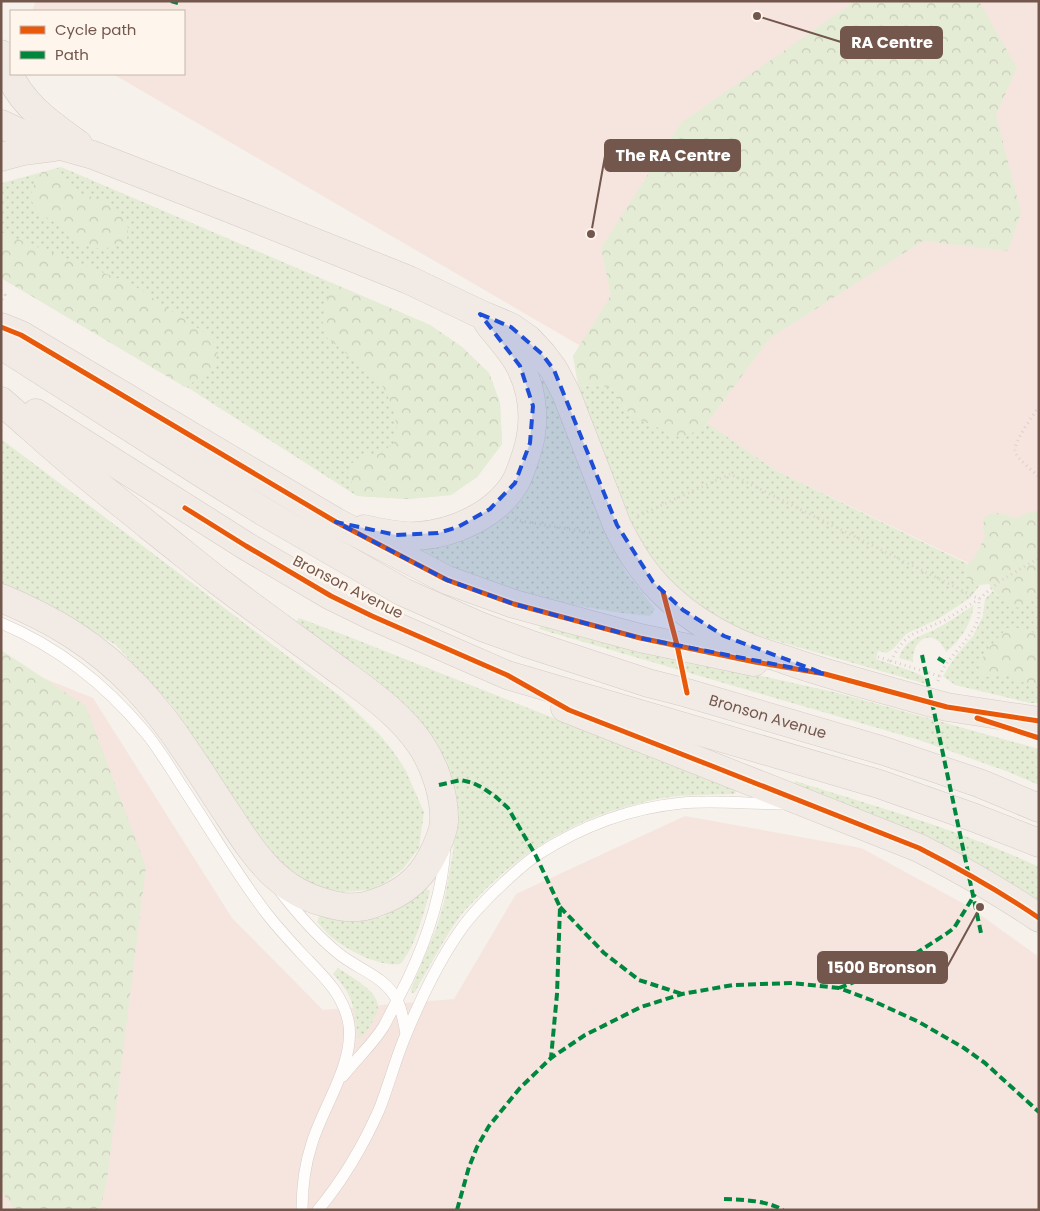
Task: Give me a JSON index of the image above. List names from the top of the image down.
{
  "streets": {
    "highway": ["Bronson Avenue"]
  },
  "places": ["RA Centre", "The RA Centre", "1500 Bronson"],
  "legend": ["Cycle path", "Path"]
}
